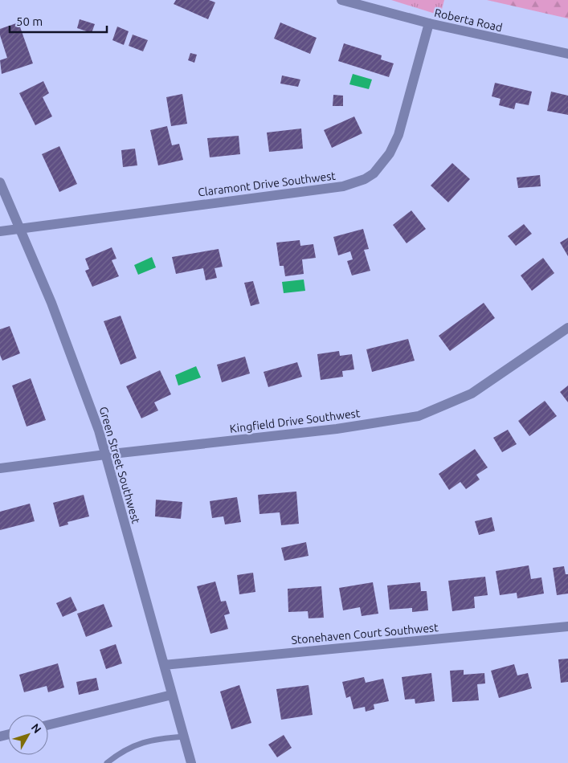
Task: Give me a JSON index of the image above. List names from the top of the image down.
{
  "streets": {
    "street": [
      "Roberta Road",
      "Claramont Drive Southwest",
      "Kingfield Drive Southwest",
      "Green Street Southwest",
      "Stonehaven Court Southwest"
    ]
  },
  "crossings": [
    ["Roberta Road", "Claramont Drive Southwest"],
    ["Claramont Drive Southwest", "Green Street Southwest"],
    ["Kingfield Drive Southwest", "Green Street Southwest"],
    ["Green Street Southwest", "Stonehaven Court Southwest"]
  ],
  "scale_bar": "50 m",
  "north": "top right"
}
